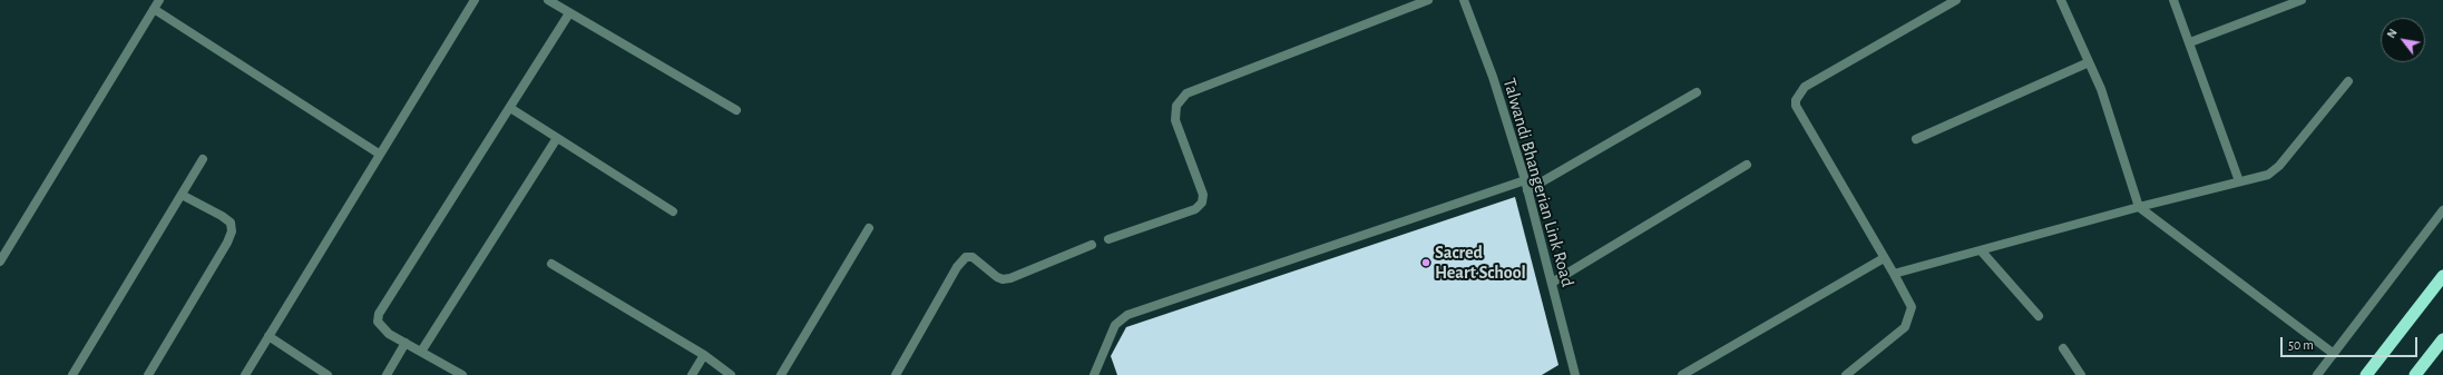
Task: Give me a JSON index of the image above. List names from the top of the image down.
{
  "streets": {
    "street": ["Talwandi Bhangerian Link Road"]
  },
  "places": ["Sacred Heart School"],
  "scale_bar": "50 m",
  "north": "top left"
}
